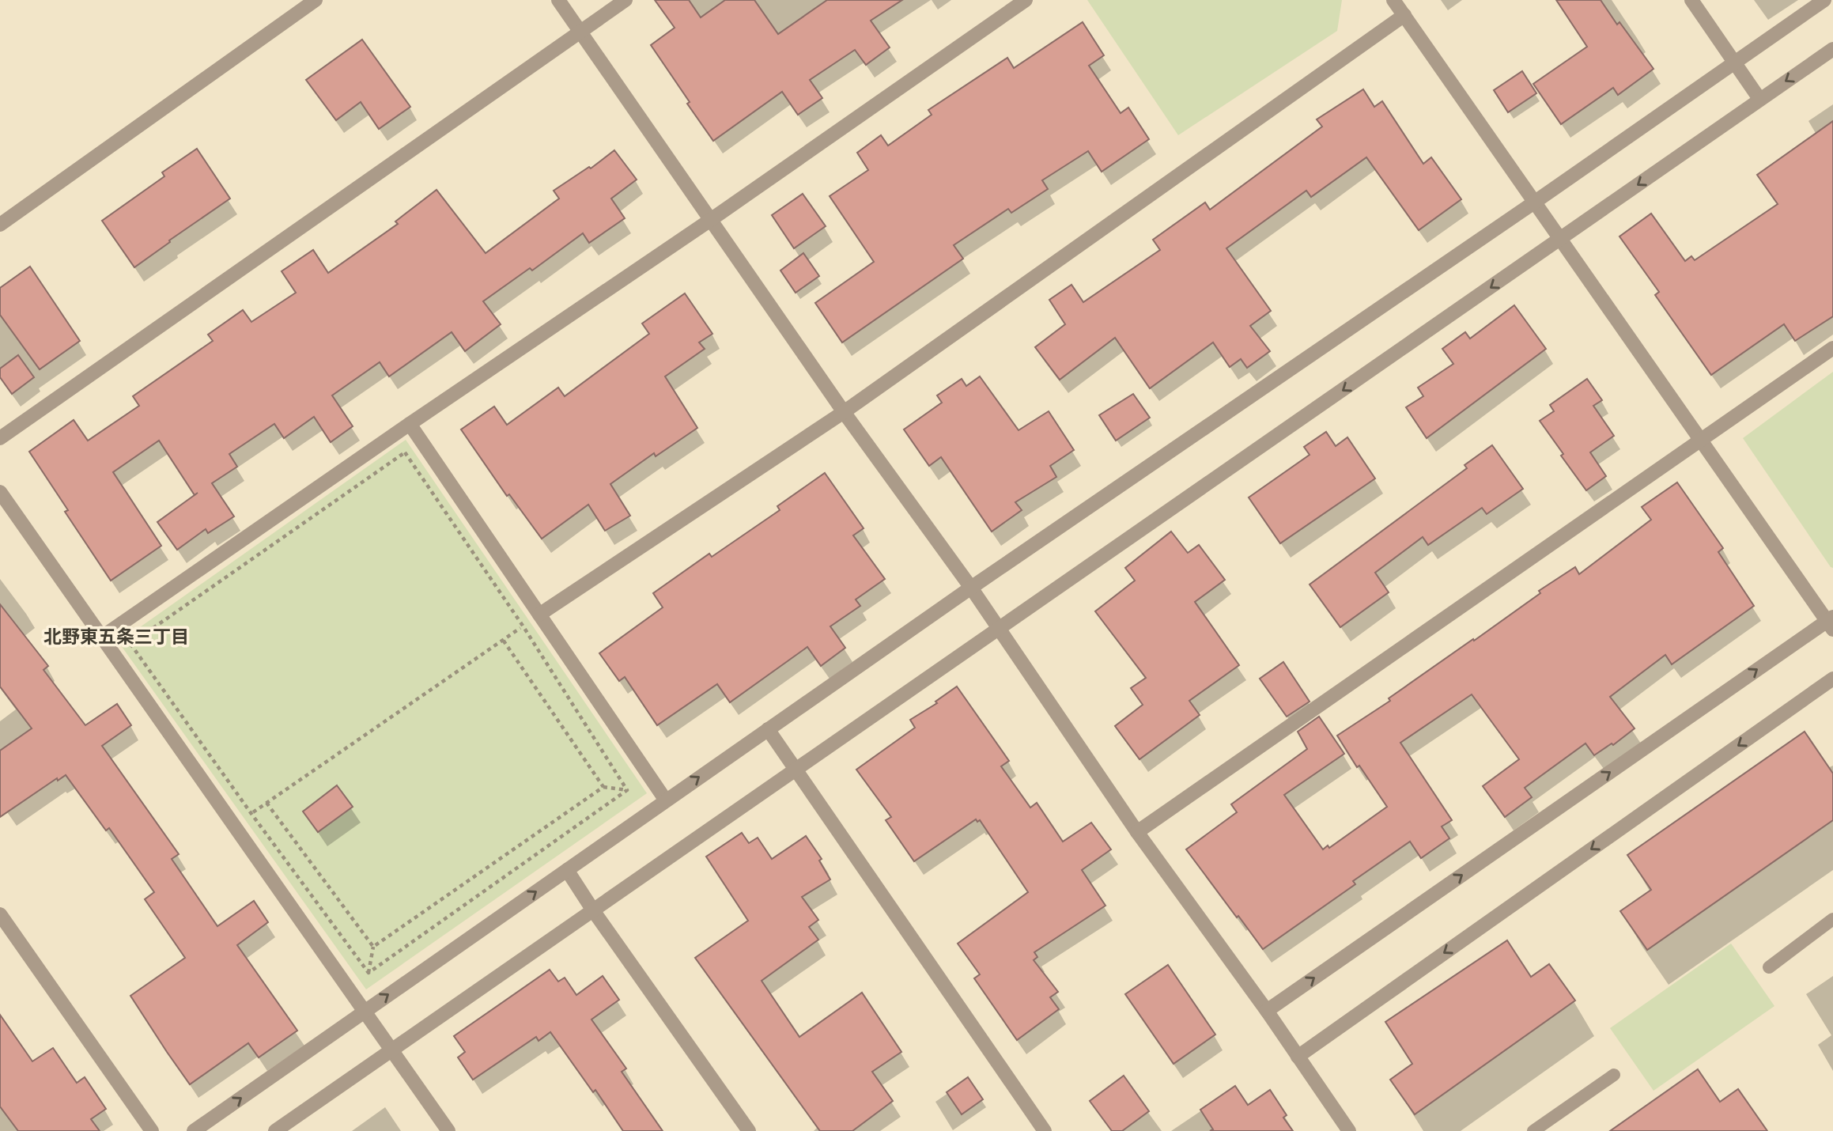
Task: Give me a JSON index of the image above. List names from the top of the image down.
{
  "districts": ["北野東五条三丁目"]
}
